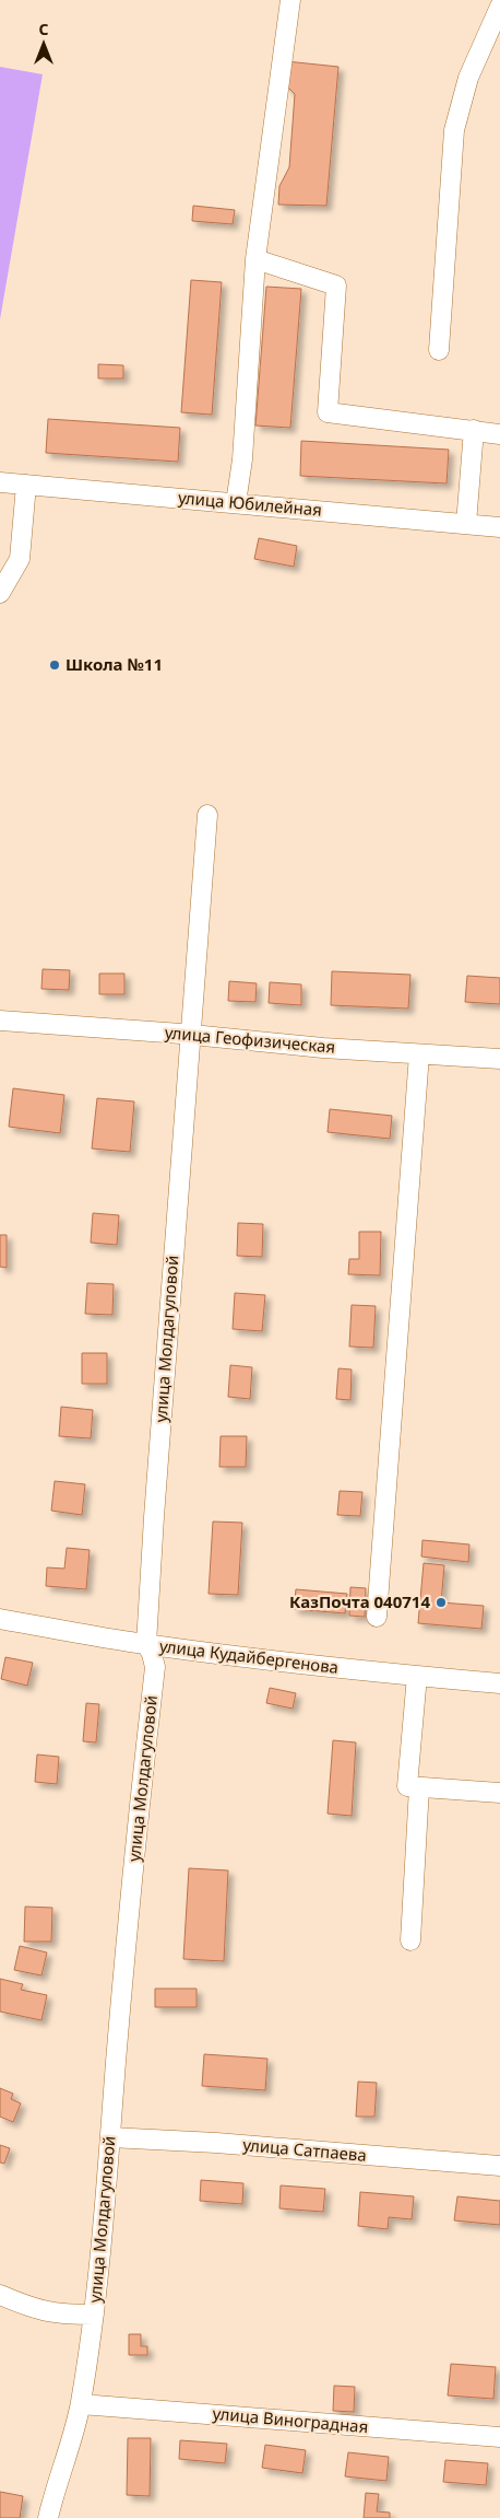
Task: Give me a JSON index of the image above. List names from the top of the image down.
{
  "streets": {
    "street": [
      "улица Юбилейная",
      "улица Геофизическая",
      "улица Молдагуловой",
      "улица Кудайбергенова",
      "улица Сатпаева",
      "улица Виноградная"
    ]
  },
  "crossings": [
    ["улица Геофизическая", "улица Молдагуловой"],
    ["улица Молдагуловой", "улица Кудайбергенова"],
    ["улица Молдагуловой", "улица Сатпаева"],
    ["улица Молдагуловой", "улица Виноградная"]
  ],
  "places": ["Школа №11", "КазПочта 040714"],
  "north": "top"
}
